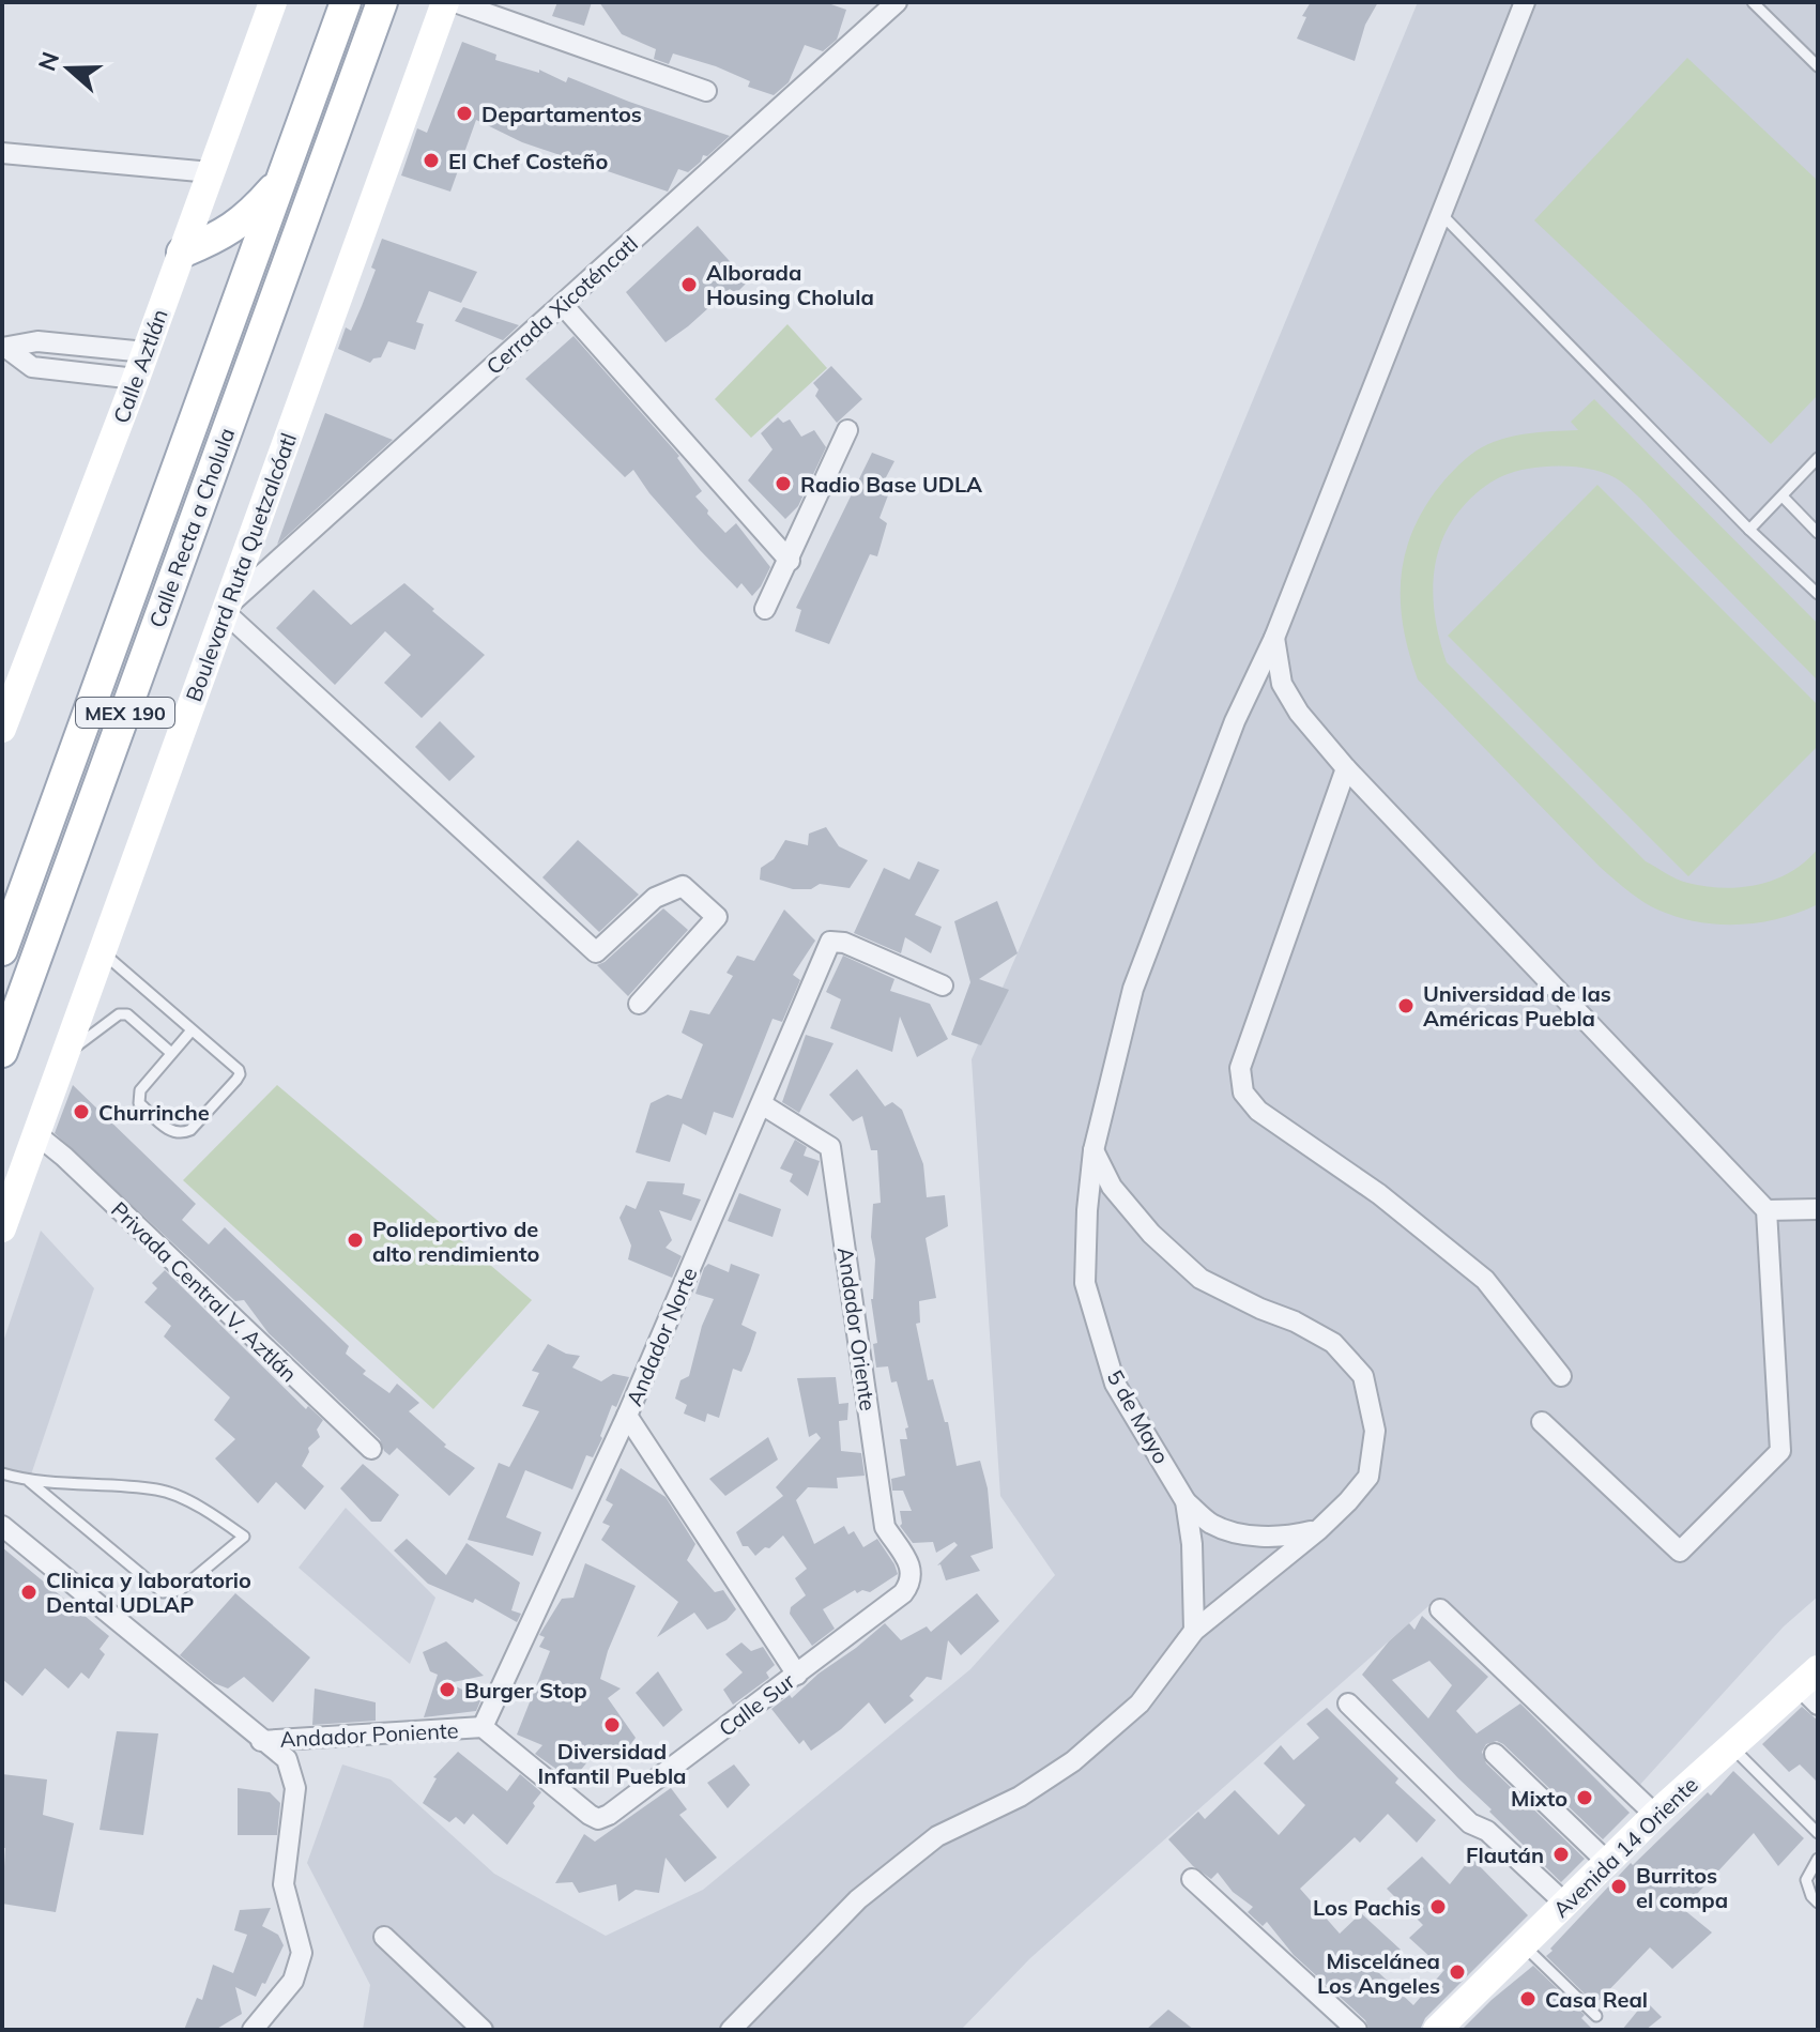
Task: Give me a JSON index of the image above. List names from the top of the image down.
{
  "streets": {
    "main road": [
      "Calle Aztlán",
      "Calle Recta a Cholula",
      "Boulevard Ruta Quetzalcóatl",
      "MEX 190",
      "Avenida 14 Oriente"
    ],
    "street": [
      "Cerrada Xicoténcatl",
      "Privada Central V. Aztlán",
      "Andador Oriente",
      "Andador Norte",
      "5 de Mayo",
      "Calle Sur",
      "Andador Poniente"
    ]
  },
  "crossings": [
    ["Cerrada Xicoténcatl", "Boulevard Ruta Quetzalcóatl"],
    ["Boulevard Ruta Quetzalcóatl", "Privada Central V. Aztlán"],
    ["Andador Oriente", "Andador Norte"],
    ["Andador Oriente", "Calle Sur"],
    ["Andador Norte", "Andador Poniente"],
    ["Calle Sur", "Andador Poniente"]
  ],
  "places": [
    "Departamentos",
    "El Chef Costeño",
    "Alborada Housing Cholula",
    "Radio Base UDLA",
    "Universidad de las Américas Puebla",
    "Churrinche",
    "Polideportivo de alto rendimiento",
    "Clinica y laboratorio Dental UDLAP",
    "Burger Stop",
    "Diversidad Infantil Puebla",
    "Mixto",
    "Flaután",
    "Burritos el compa",
    "Los Pachis",
    "Miscelánea Los Angeles",
    "Casa Real"
  ],
  "north": "left"
}
